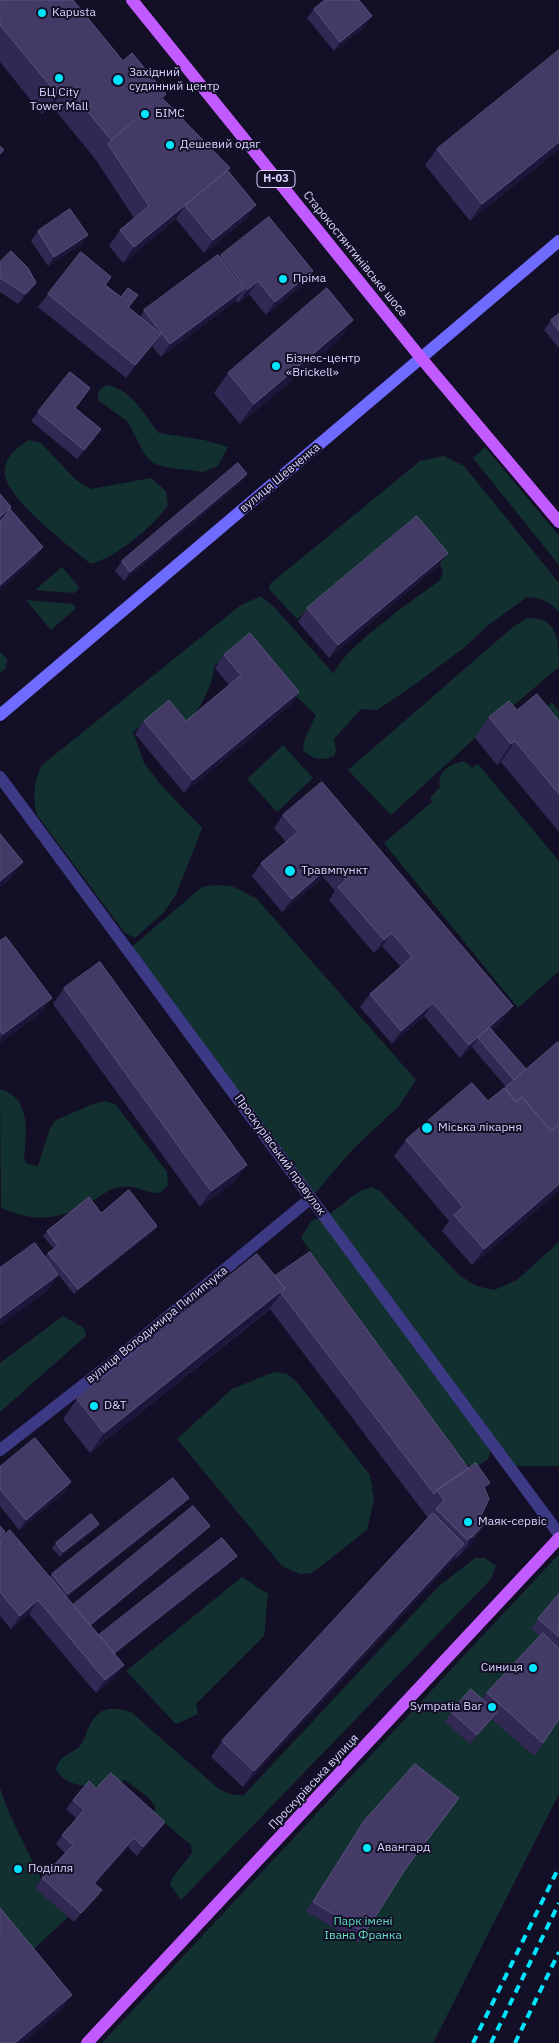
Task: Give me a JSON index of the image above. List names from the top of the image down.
{
  "streets": {
    "main road": [
      "Н-03",
      "Старокостянтинівське шосе",
      "вулиця Шевченка",
      "Проскурівська вулиця"
    ],
    "street": ["Проскурівський провулок", "вулиця Володимира Пилипчука"]
  },
  "crossings": [
    ["Старокостянтинівське шосе", "вулиця Шевченка"],
    ["Проскурівський провулок", "вулиця Володимира Пилипчука"]
  ],
  "parks": ["Парк імені Івана Франка"],
  "places": [
    "Kapusta",
    "БЦ City Tower Mall",
    "Західний судинний центр",
    "БІМС",
    "Дешевий одяг",
    "Пріма",
    "Бізнес-центр «Brickell»",
    "Травмпункт",
    "Міська лікарня",
    "D&T",
    "Маяк-сервіс",
    "Синиця",
    "Sympatia Bar",
    "Авангард",
    "Поділля"
  ]
}
